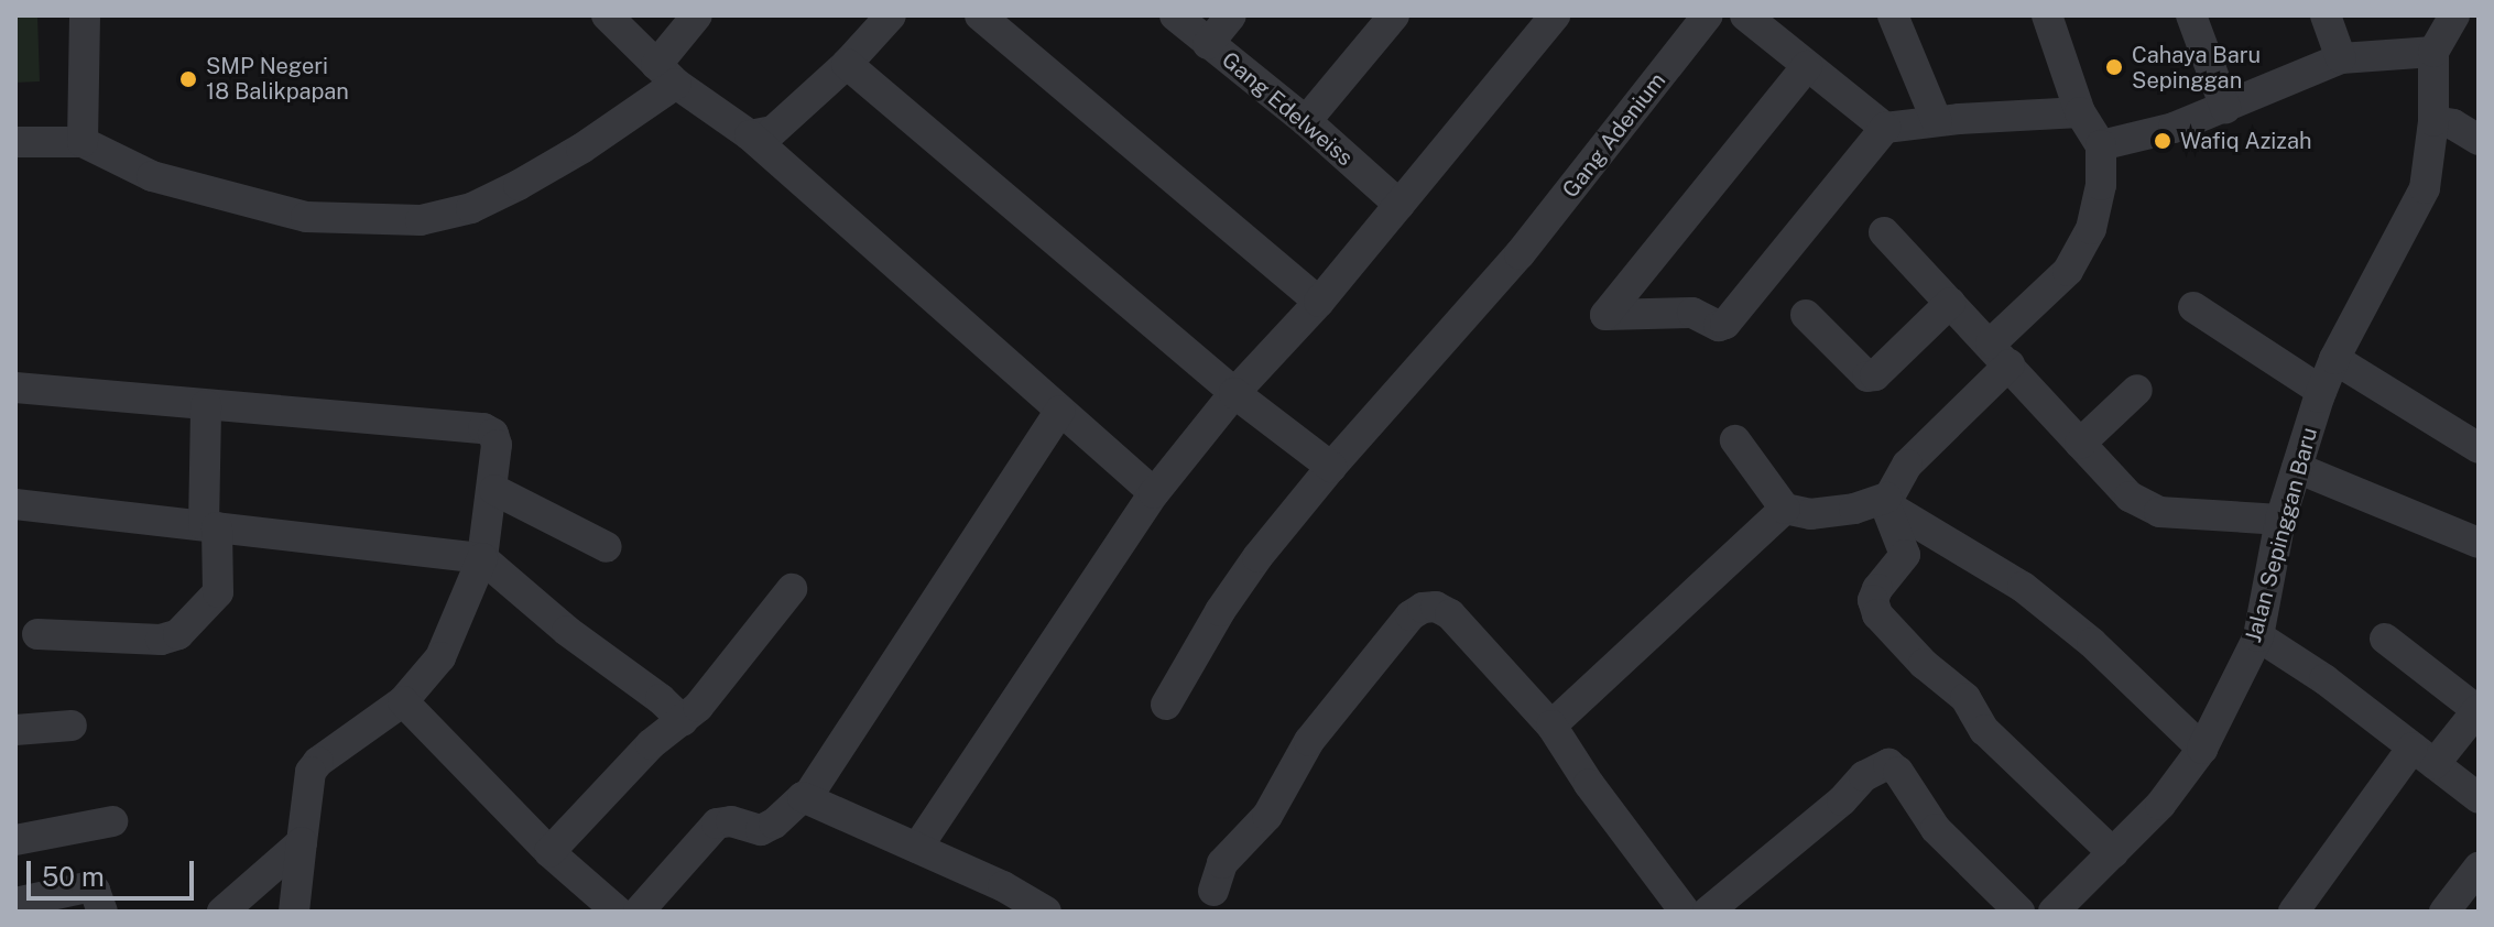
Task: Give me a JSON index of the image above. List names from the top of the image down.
{
  "streets": {
    "street": ["Gang Edelweiss", "Gang Adenium", "Jalan Sepinggan Baru"]
  },
  "places": ["Cahaya Baru Sepinggan", "SMP Negeri 18 Balikpapan", "Wafiq Azizah"],
  "scale_bar": "50 m"
}
